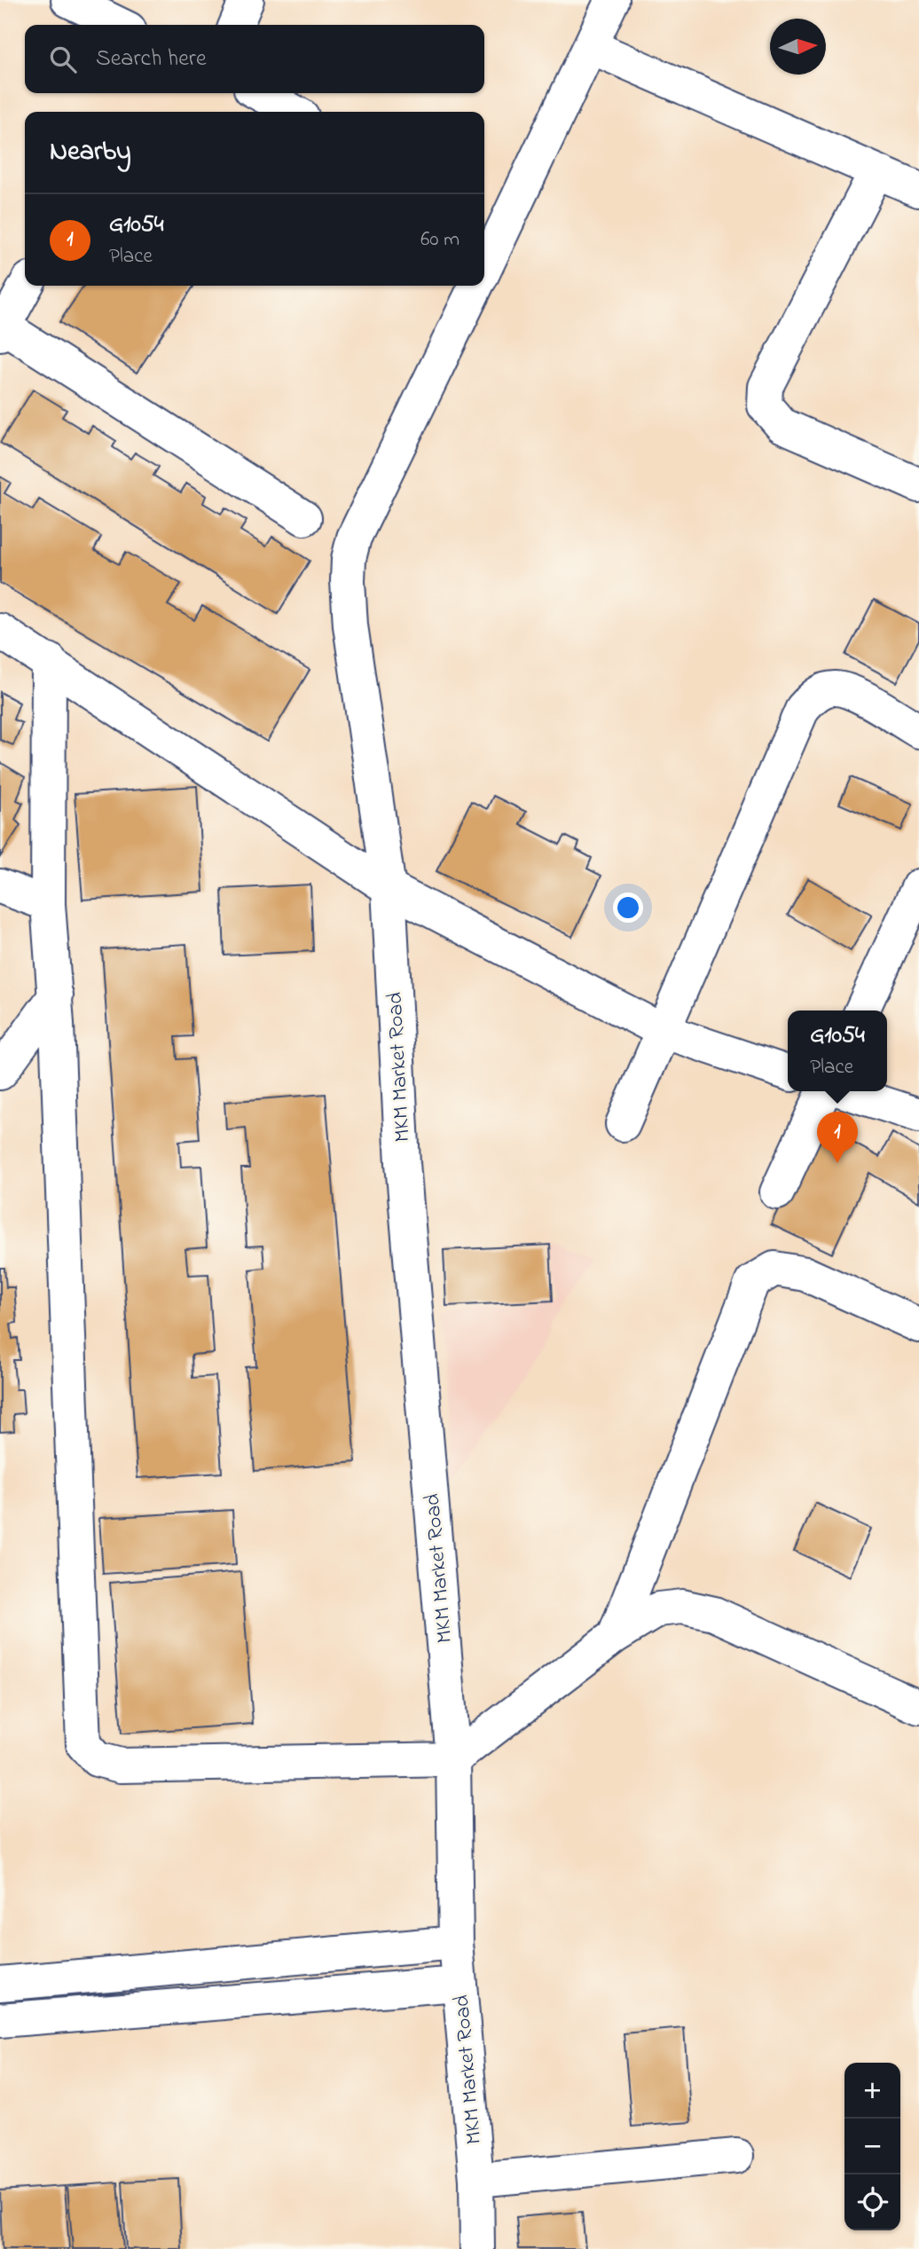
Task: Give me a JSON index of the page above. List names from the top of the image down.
{
  "streets": {
    "street": ["MKM Market Road"]
  },
  "north": "right",
  "page": {
    "search": "Search here",
    "heading": "Nearby",
    "list": [
      {
        "mark": "1",
        "name": "G1054",
        "note": "Place",
        "value": "60 m"
      }
    ],
    "popup": ["G1054", "Place"],
    "pins": "1",
    "map_buttons": ["+", "−"]
  }
}
